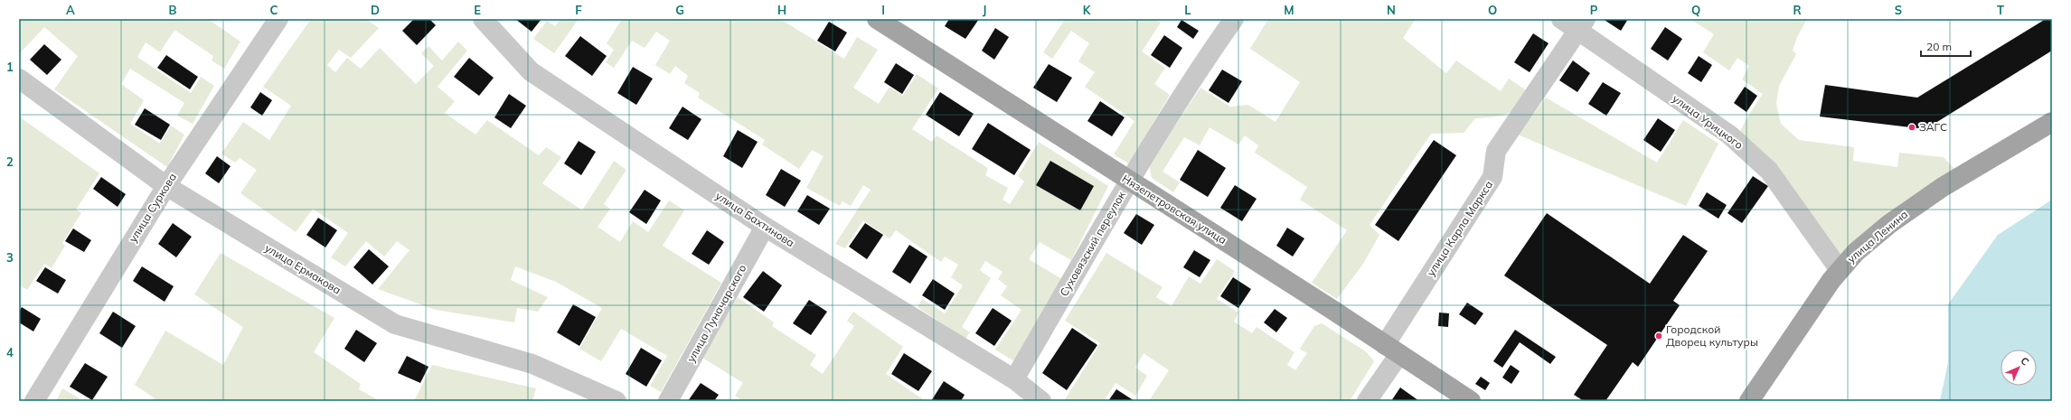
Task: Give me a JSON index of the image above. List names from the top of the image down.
{
  "streets": {
    "main road": ["Нязепетровская улица", "улица Ленина"],
    "street": [
      "улица Урицкого",
      "улица Суркова",
      "улица Бахтинова",
      "улица Карла Маркса",
      "Суховязский переулок",
      "улица Ермакова",
      "улица Луначарского"
    ]
  },
  "crossings": [
    ["улица Урицкого", "улица Карла Маркса"],
    ["улица Урицкого", "улица Ленина"],
    ["улица Суркова", "улица Ермакова"],
    ["Нязепетровская улица", "улица Карла Маркса"],
    ["Нязепетровская улица", "Суховязский переулок"],
    ["улица Бахтинова", "Суховязский переулок"],
    ["улица Бахтинова", "улица Луначарского"]
  ],
  "places": ["ЗАГС", "Городской Дворец культуры"],
  "scale_bar": "20 m",
  "north": "top right",
  "grid": {
    "columns": [
      "A",
      "B",
      "C",
      "D",
      "E",
      "F",
      "G",
      "H",
      "I",
      "J",
      "K",
      "L",
      "M",
      "N",
      "O",
      "P",
      "Q",
      "R",
      "S",
      "T"
    ],
    "rows": [
      "1",
      "2",
      "3",
      "4"
    ]
  }
}
